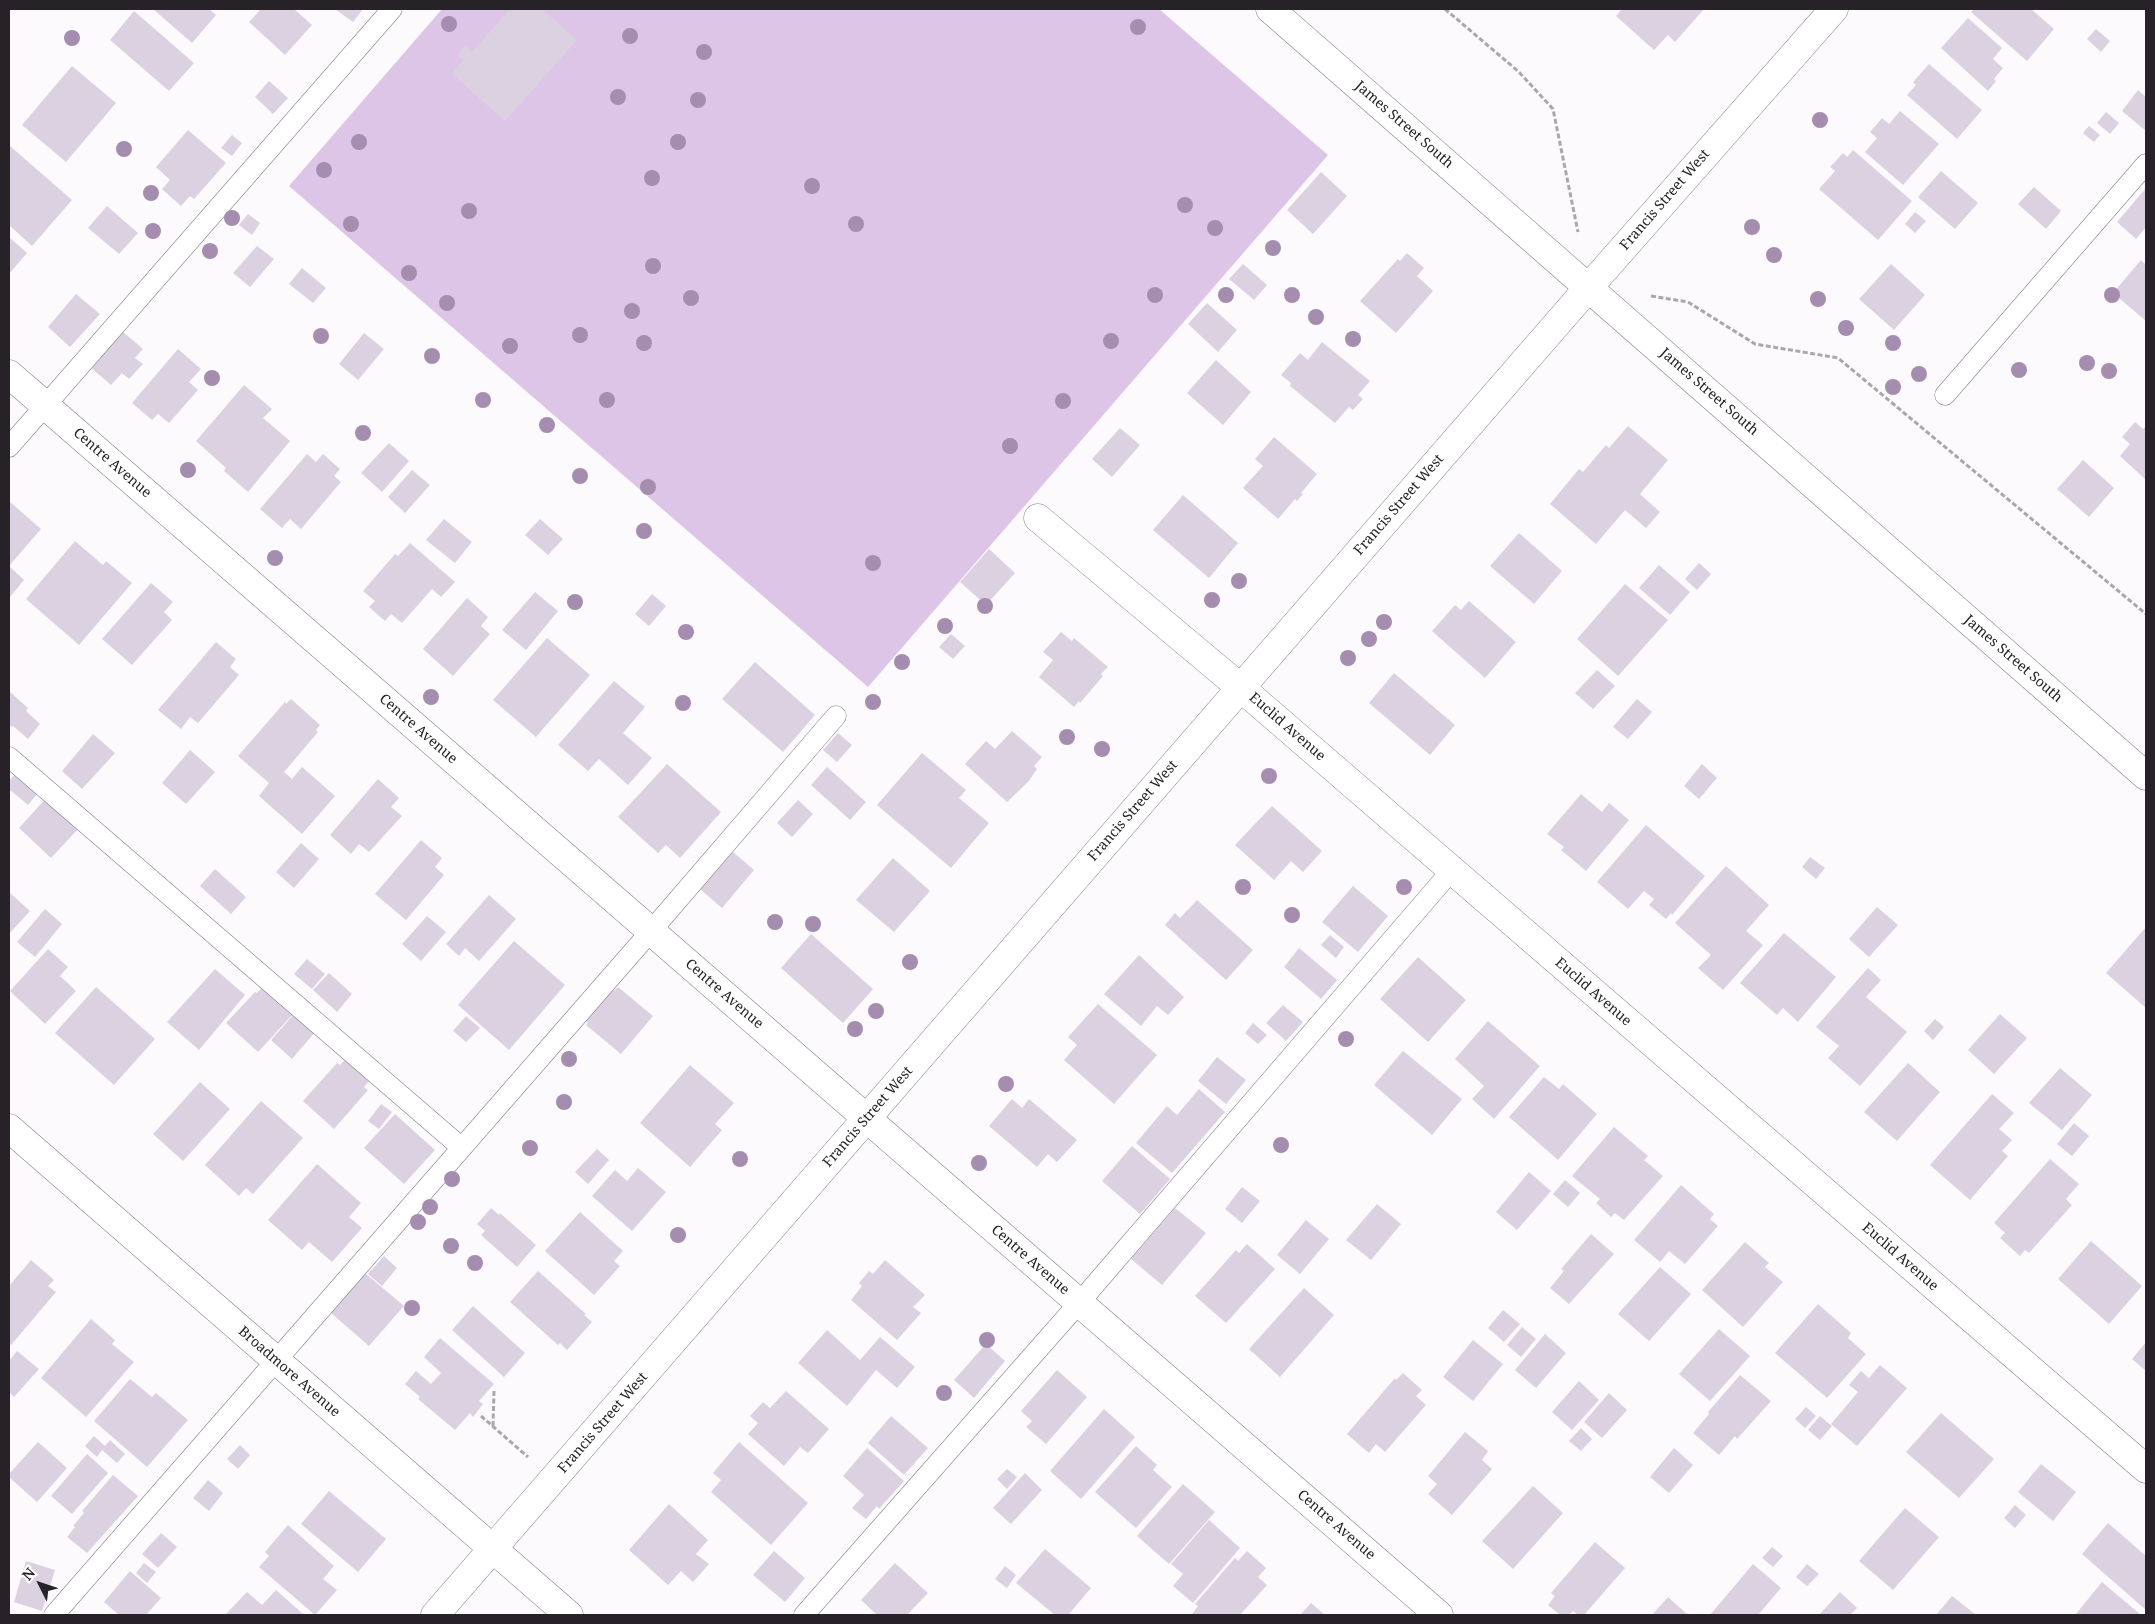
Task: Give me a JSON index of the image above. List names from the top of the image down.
{
  "streets": {
    "street": [
      "James Street South",
      "Francis Street West",
      "Centre Avenue",
      "Euclid Avenue",
      "Broadmore Avenue"
    ]
  },
  "crossings": [
    ["James Street South", "Francis Street West"],
    ["Francis Street West", "Centre Avenue"],
    ["Francis Street West", "Euclid Avenue"],
    ["Francis Street West", "Broadmore Avenue"]
  ],
  "north": "top left"
}
